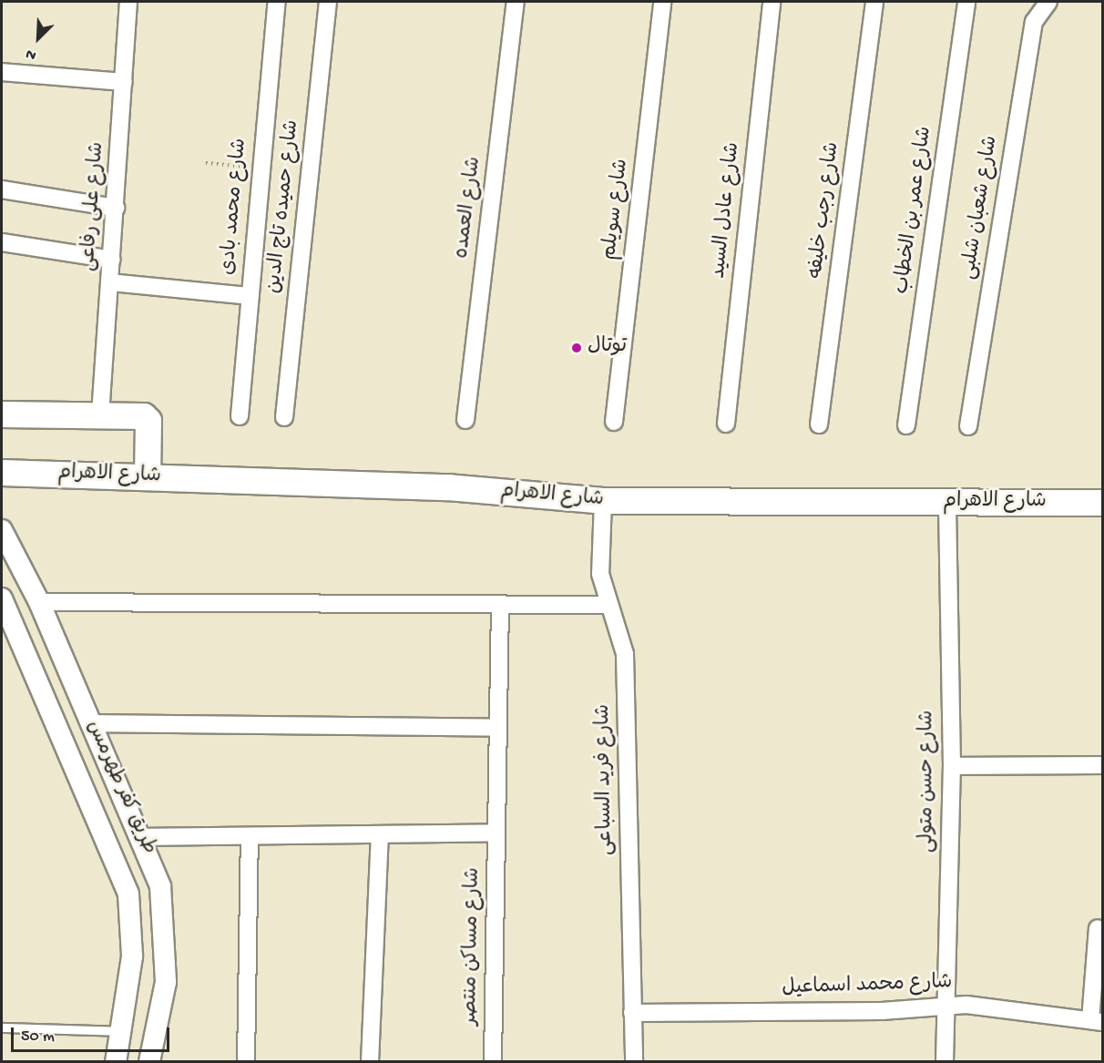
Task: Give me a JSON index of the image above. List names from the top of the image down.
{
  "streets": {
    "main road": ["شارع الاهرام"],
    "street": [
      "شارع على رفاعى",
      "شارع محمد بادى",
      "شارع حميده تاج الدين",
      "شارع العمده",
      "شارع شعبان شلبى",
      "شارع سويلم",
      "شارع عادل السيد",
      "شارع رجب خليفه",
      "شارع عمر بن الخطاب",
      "شارع فريد السباعى",
      "شارع حسن متولى",
      "طريق كفر طهرمس",
      "شارع مساكن منتصر",
      "شارع محمد اسماعيل"
    ]
  },
  "crossings": [
    ["شارع الاهرام", "شارع فريد السباعى"],
    ["شارع الاهرام", "شارع حسن متولى"],
    ["شارع فريد السباعى", "شارع محمد اسماعيل"],
    ["شارع حسن متولى", "شارع محمد اسماعيل"]
  ],
  "places": ["توتال"],
  "scale_bar": "50 m",
  "north": "bottom left"
}
